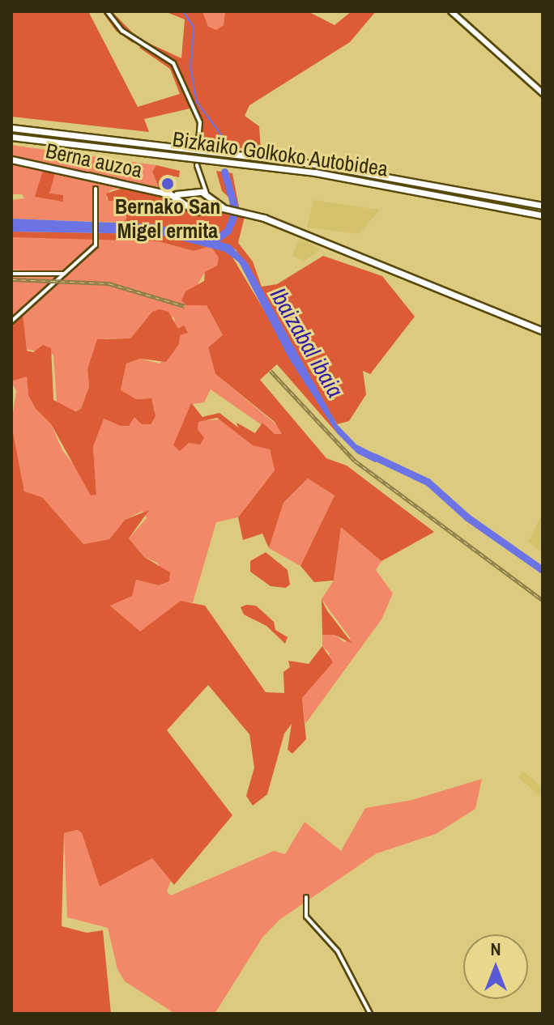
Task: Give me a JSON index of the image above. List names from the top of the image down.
{
  "streets": {
    "highway": ["Bizkaiko Golkoko Autobidea", "Berna auzoa"]
  },
  "water": ["Ibaizabal ibaia"],
  "places": ["Bernako San Migel ermita"],
  "north": "top"
}
